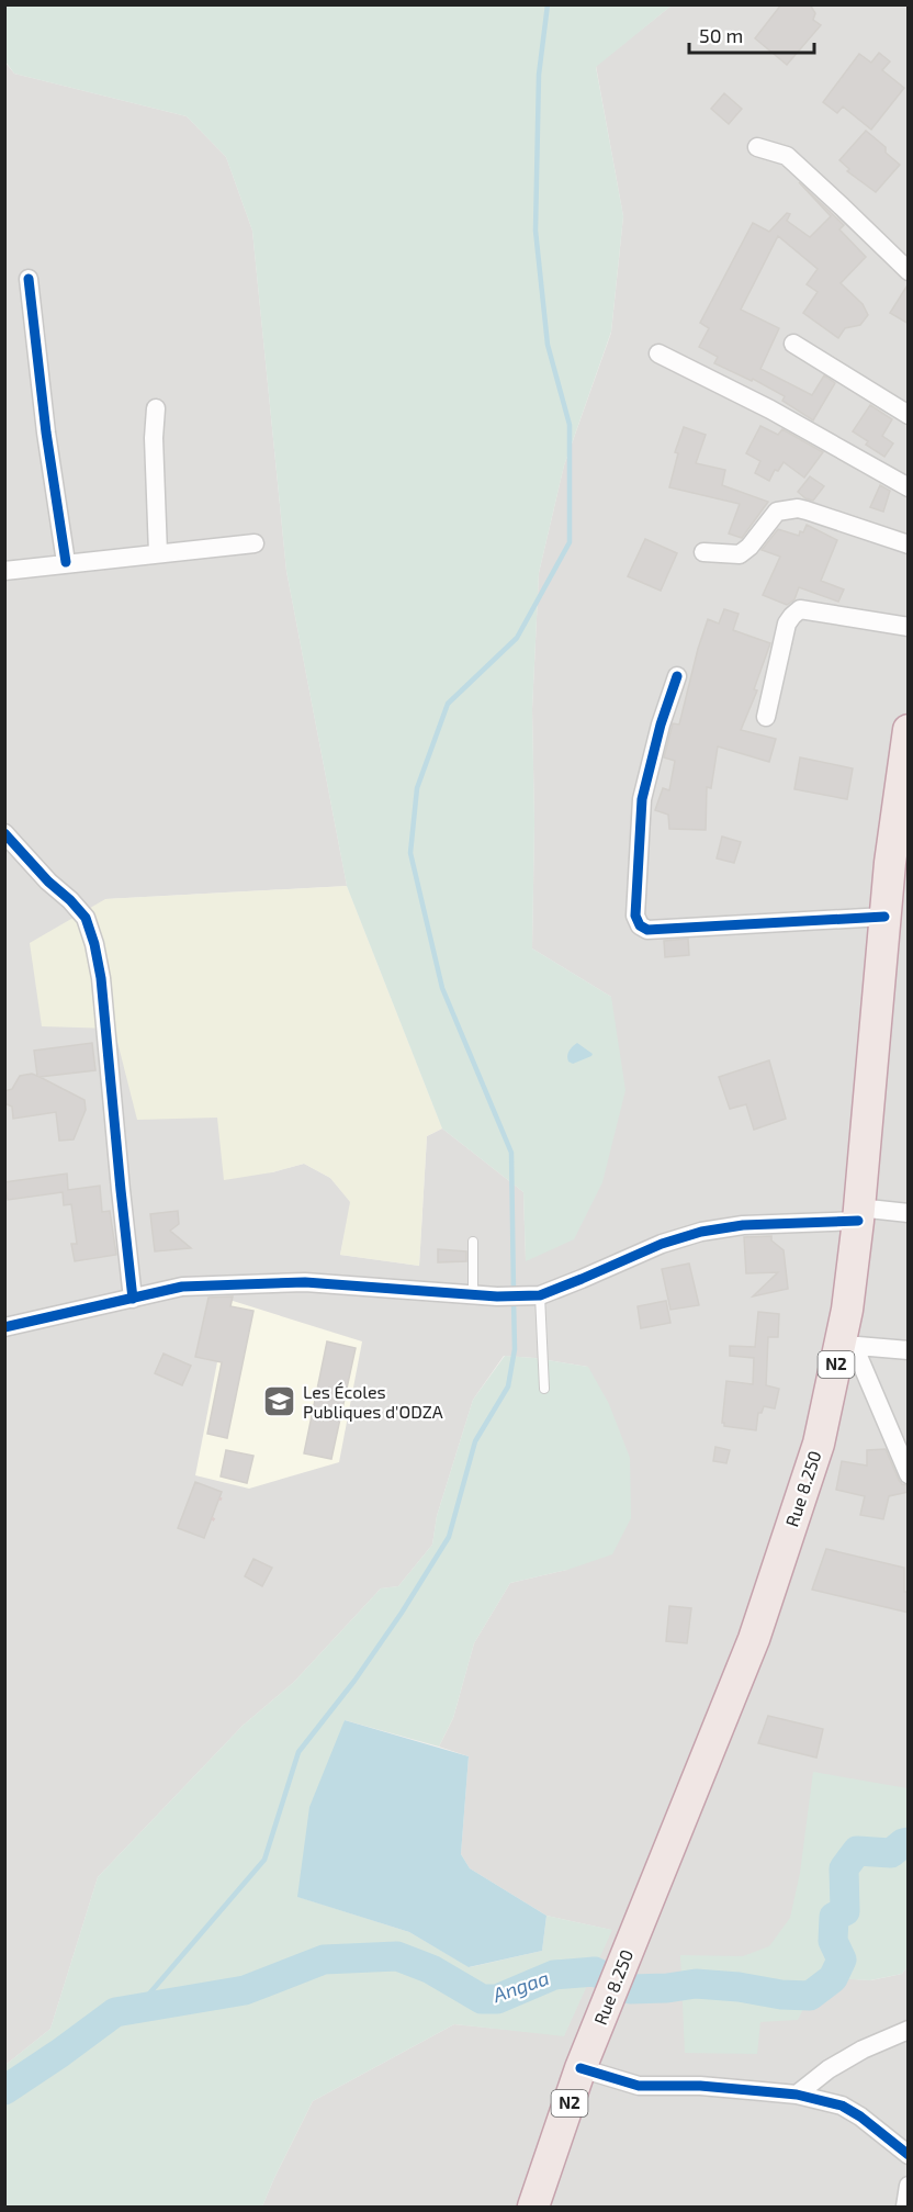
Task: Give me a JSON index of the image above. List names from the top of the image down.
{
  "streets": {
    "highway": ["N2", "Rue 8.250"]
  },
  "water": ["Angaa"],
  "places": {
    "school or university": ["Les Écoles Publiques d'ODZA"]
  },
  "scale_bar": "50 m"
}
